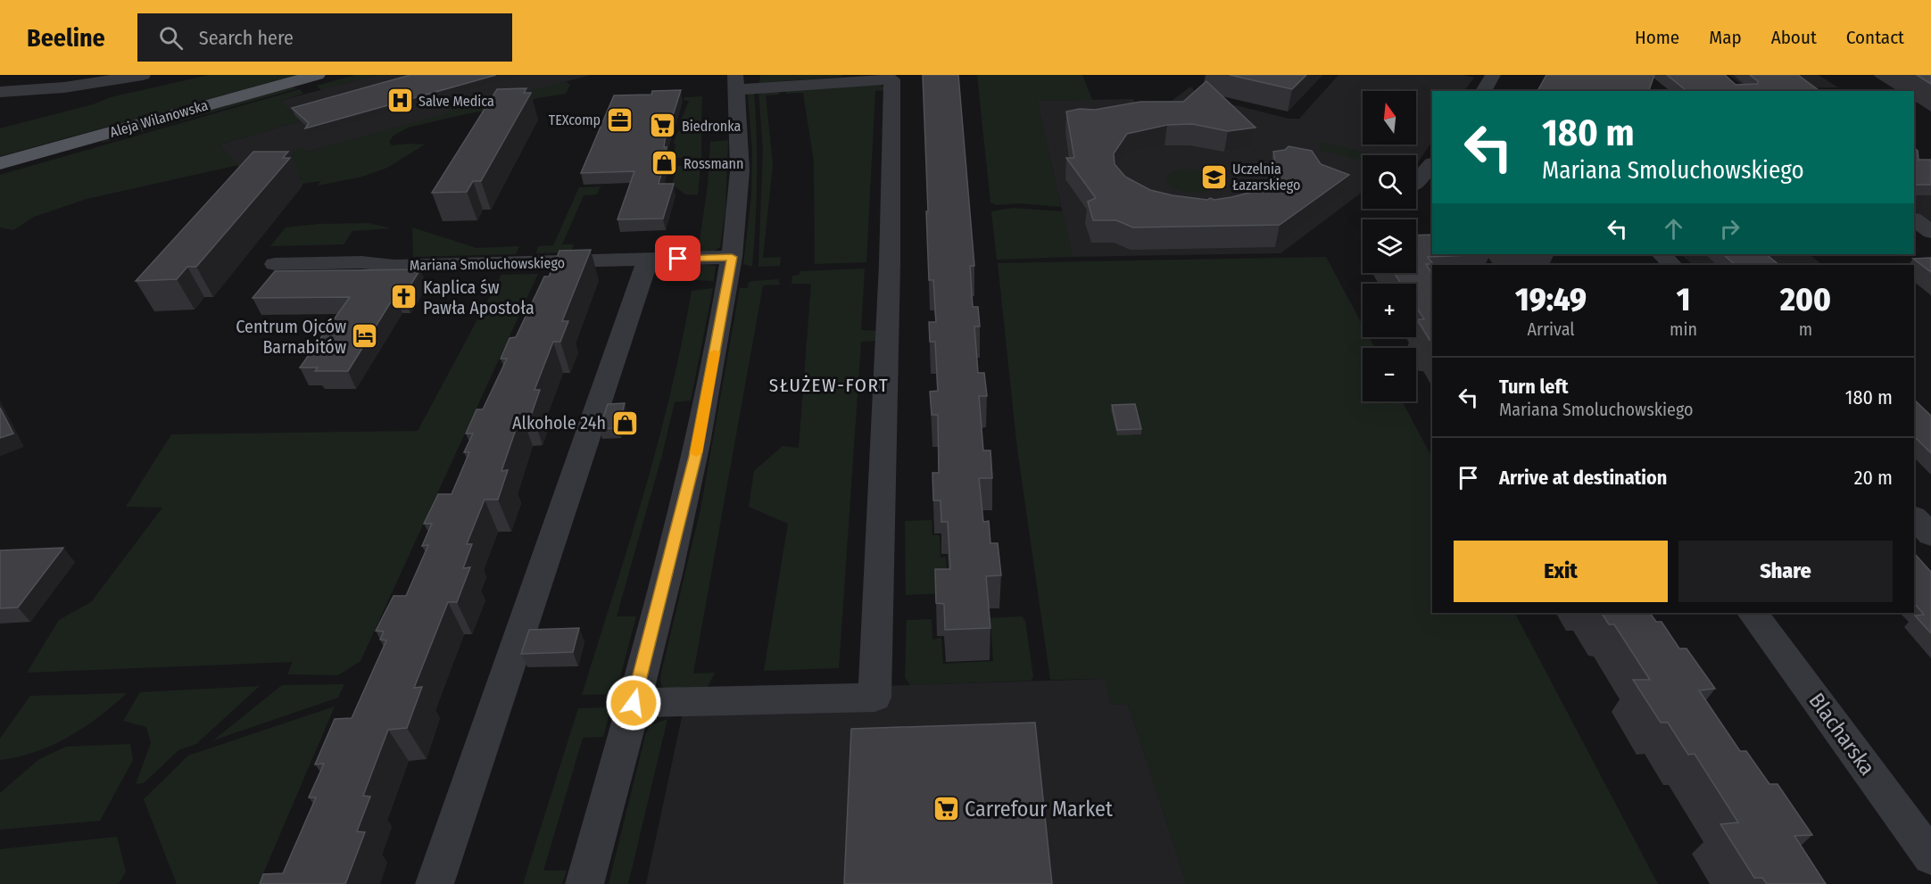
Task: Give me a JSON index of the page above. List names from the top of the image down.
{
  "streets": {
    "main road": ["Aleja Wilanowska"],
    "street": ["Mariana Smoluchowskiego", "Blacharska"]
  },
  "districts": ["SŁUŻEW-FORT"],
  "places": {
    "hospital": ["Salve Medica"],
    "office": ["TEXcomp"],
    "supermarket": ["Biedronka", "Carrefour Market"],
    "shop": ["Rossmann", "Alkohole 24h"],
    "school or university": ["Uczelnia Łazarskiego"],
    "church": ["Kaplica św Pawła Apostoła"],
    "hotel": ["Centrum Ojców Barnabitów"]
  },
  "north": "top",
  "page": {
    "header": "Beeline",
    "search": "Search here",
    "nav": [
      "Home",
      "Map",
      "About",
      "Contact"
    ],
    "map_buttons": ["+", "−"],
    "turn": ["180 m", "Mariana Smoluchowskiego"],
    "eta": [
      "19:49",
      "Arrival",
      "1",
      "min",
      "200",
      "m"
    ],
    "list": [
      {
        "name": "Turn left",
        "note": "Mariana Smoluchowskiego",
        "value": "180 m"
      },
      {
        "name": "Arrive at destination",
        "value": "20 m"
      }
    ],
    "buttons": ["Exit", "Share"]
  }
}
